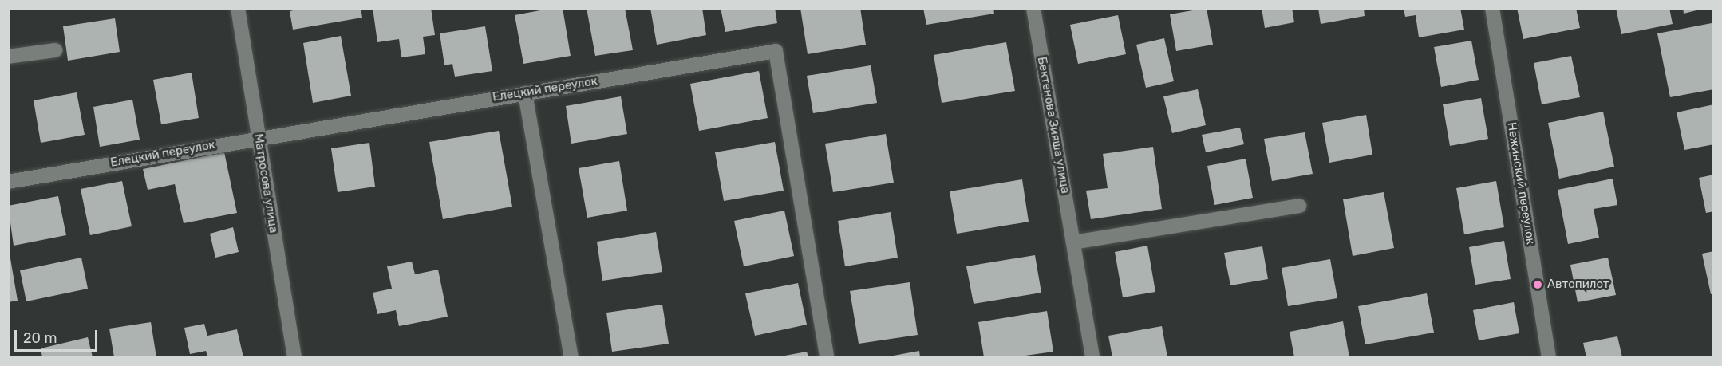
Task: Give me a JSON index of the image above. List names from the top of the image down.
{
  "streets": {
    "street": [
      "Елецкий переулок",
      "Бектенова Зияша улица",
      "Матросова улица",
      "Нежинский переулок"
    ]
  },
  "crossings": [
    ["Елецкий переулок", "Матросова улица"]
  ],
  "places": ["Автопилот"],
  "scale_bar": "20 m"
}
